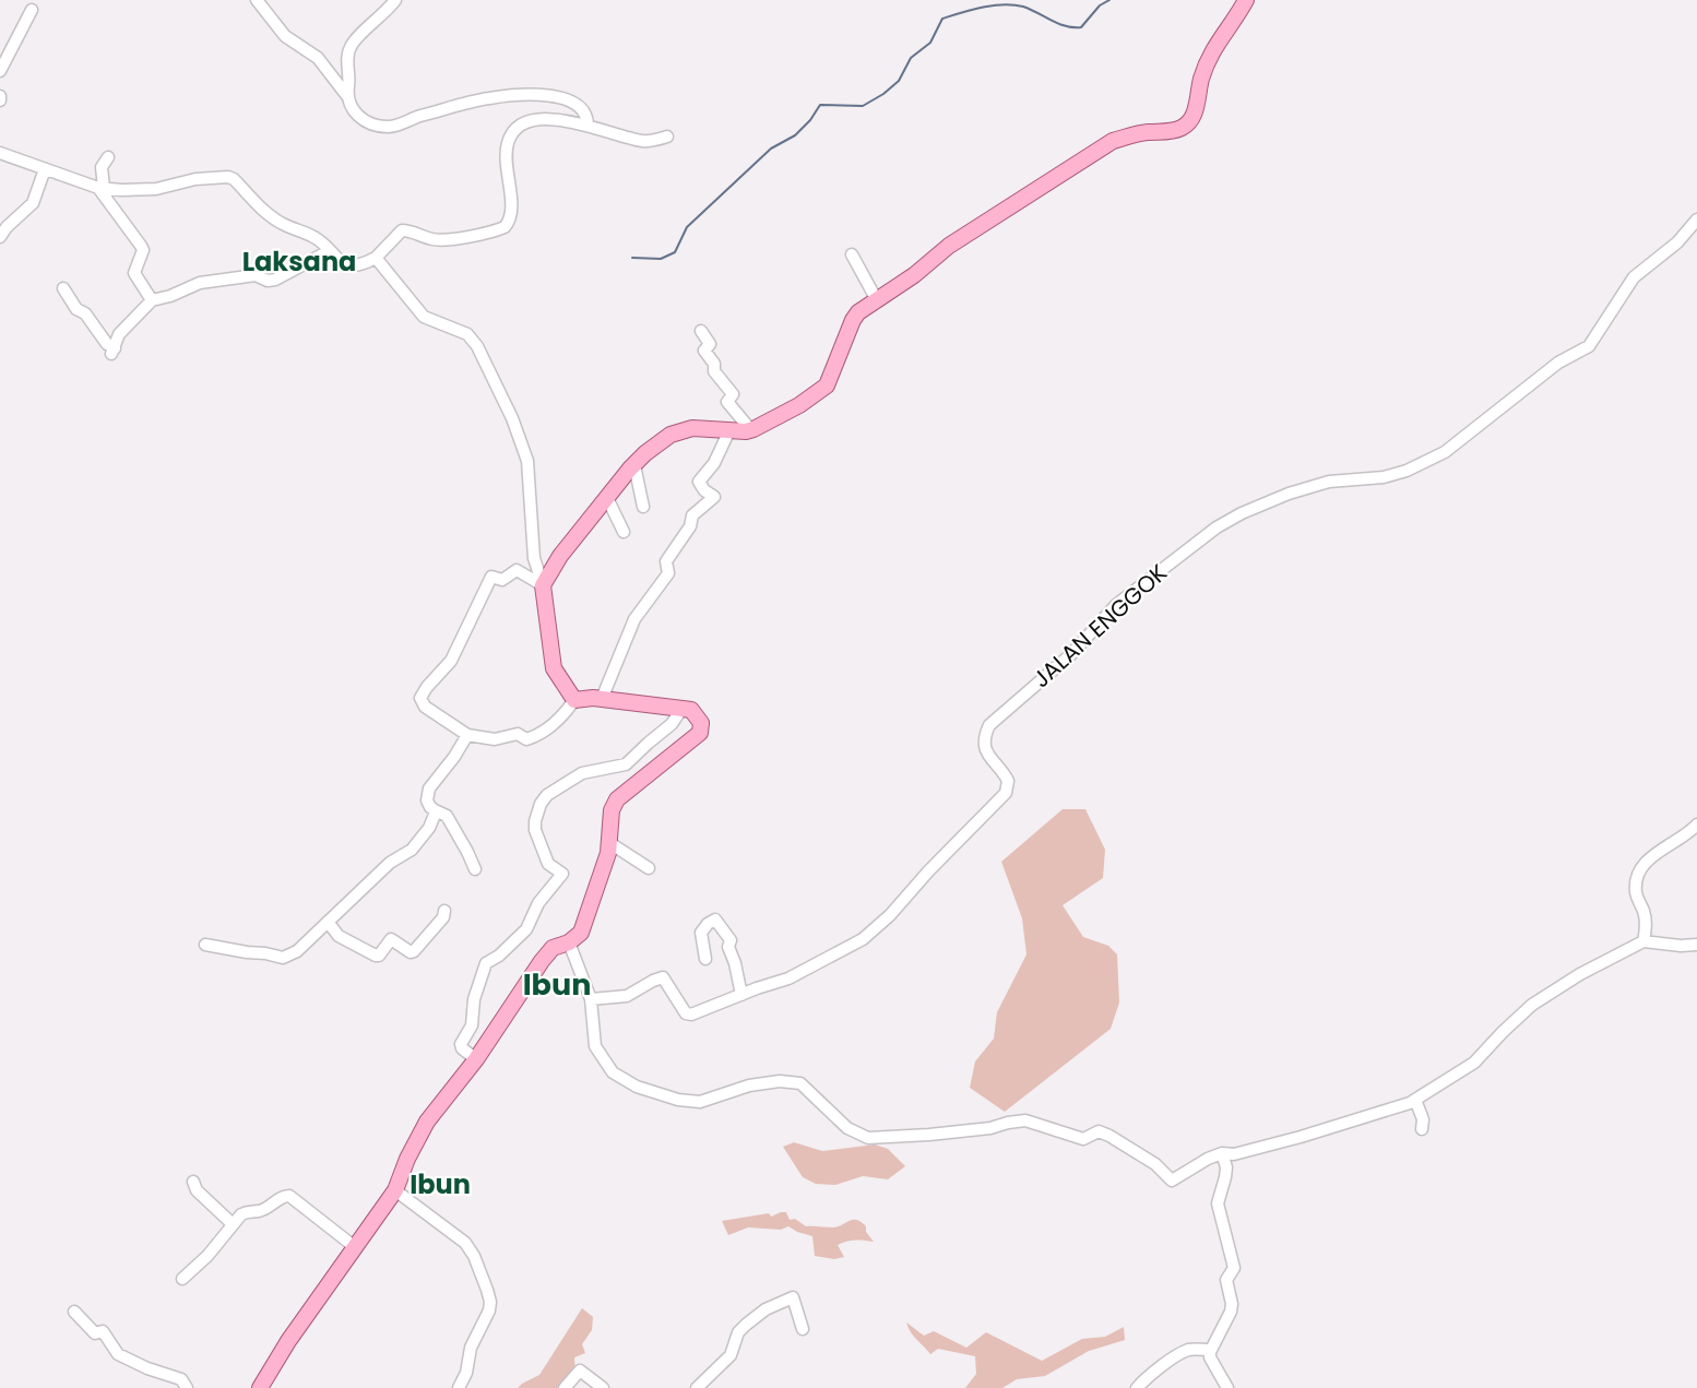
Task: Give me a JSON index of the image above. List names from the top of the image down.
{
  "streets": {
    "street": ["JALAN ENGGOK"]
  },
  "districts": ["Laksana", "Ibun", "Ibun"]
}
